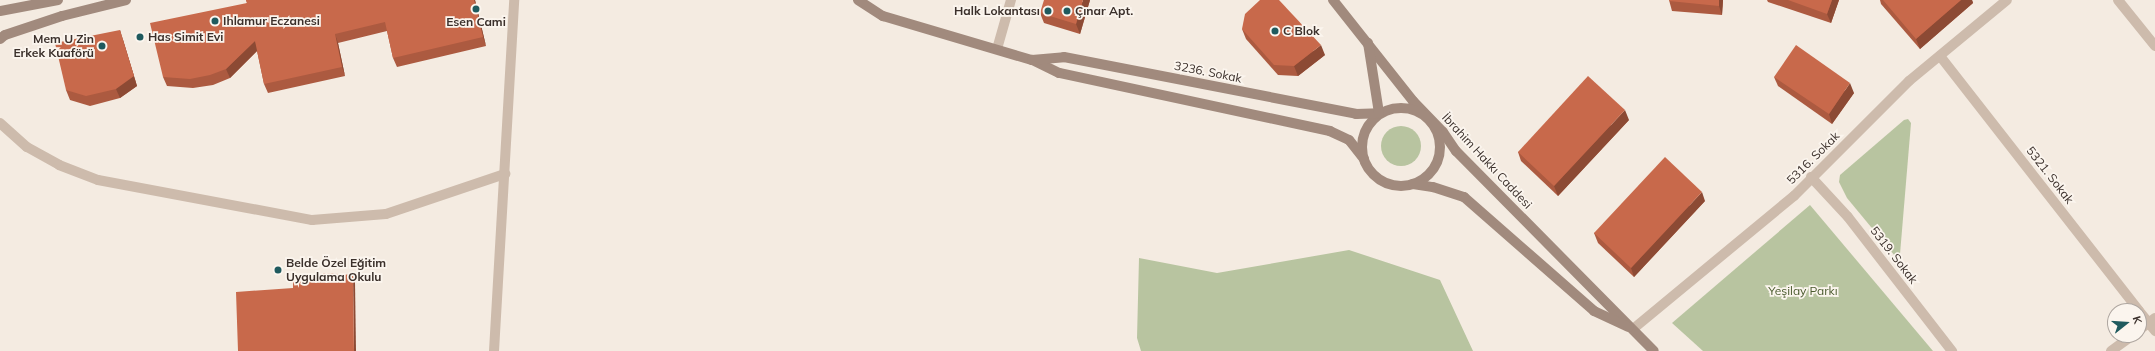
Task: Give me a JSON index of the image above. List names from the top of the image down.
{
  "streets": {
    "street": [
      "3236. Sokak",
      "5316. Sokak",
      "İbrahim Hakkı Caddesi",
      "5321. Sokak",
      "5319. Sokak"
    ]
  },
  "crossings": [
    ["3236. Sokak", "İbrahim Hakkı Caddesi"],
    ["5316. Sokak", "İbrahim Hakkı Caddesi"],
    ["5316. Sokak", "5321. Sokak"],
    ["5316. Sokak", "5319. Sokak"]
  ],
  "parks": ["Yeşilay Parkı"],
  "places": [
    "Esen Cami",
    "Halk Lokantası",
    "Çınar Apt.",
    "Ihlamur Eczanesi",
    "C Blok",
    "Has Simit Evi",
    "Mem U Zin Erkek Kuaförü",
    "Belde Özel Eğitim Uygulama Okulu"
  ],
  "north": "right"
}
